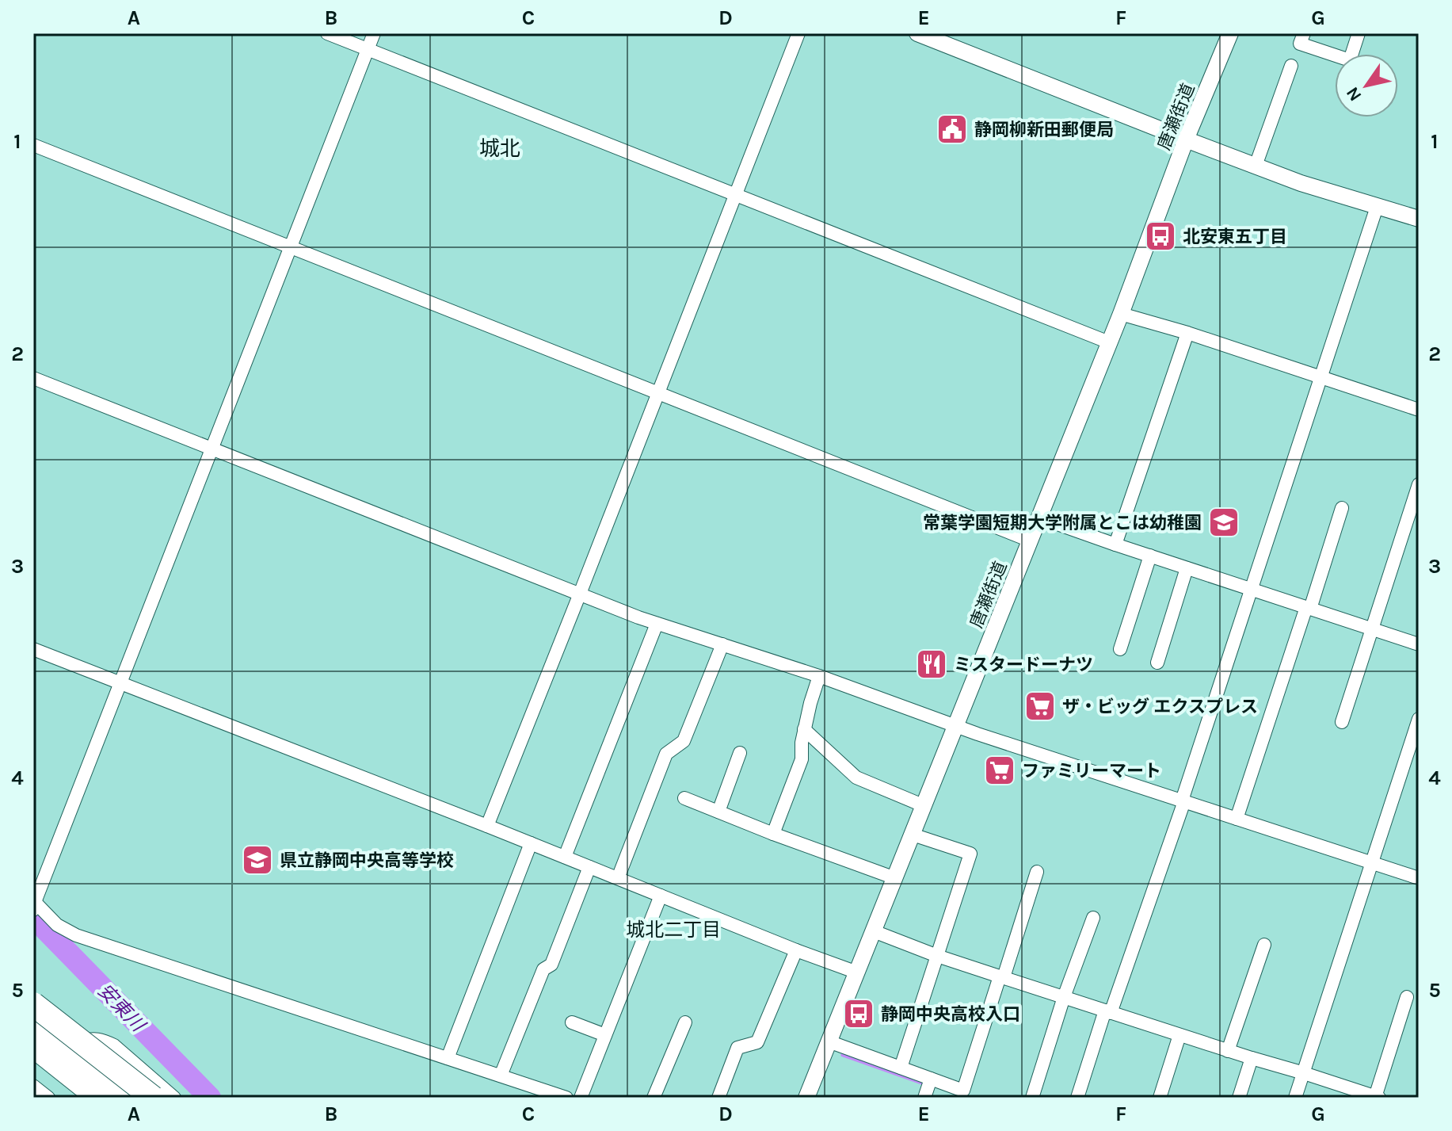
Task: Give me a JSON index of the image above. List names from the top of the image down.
{
  "streets": {
    "street": ["唐瀬街道"]
  },
  "districts": ["城北", "城北二丁目"],
  "water": ["安東川"],
  "places": {
    "public building": ["静岡柳新田郵便局"],
    "bus stop": ["北安東五丁目", "静岡中央高校入口"],
    "school or university": ["常葉学園短期大学附属とこは幼稚園", "県立静岡中央高等学校"],
    "restaurant": ["ミスタードーナツ"],
    "supermarket": ["ザ・ビッグ エクスプレス", "ファミリーマート"]
  },
  "north": "bottom left",
  "grid": {
    "columns": [
      "A",
      "B",
      "C",
      "D",
      "E",
      "F",
      "G"
    ],
    "rows": [
      "1",
      "2",
      "3",
      "4",
      "5"
    ]
  }
}
